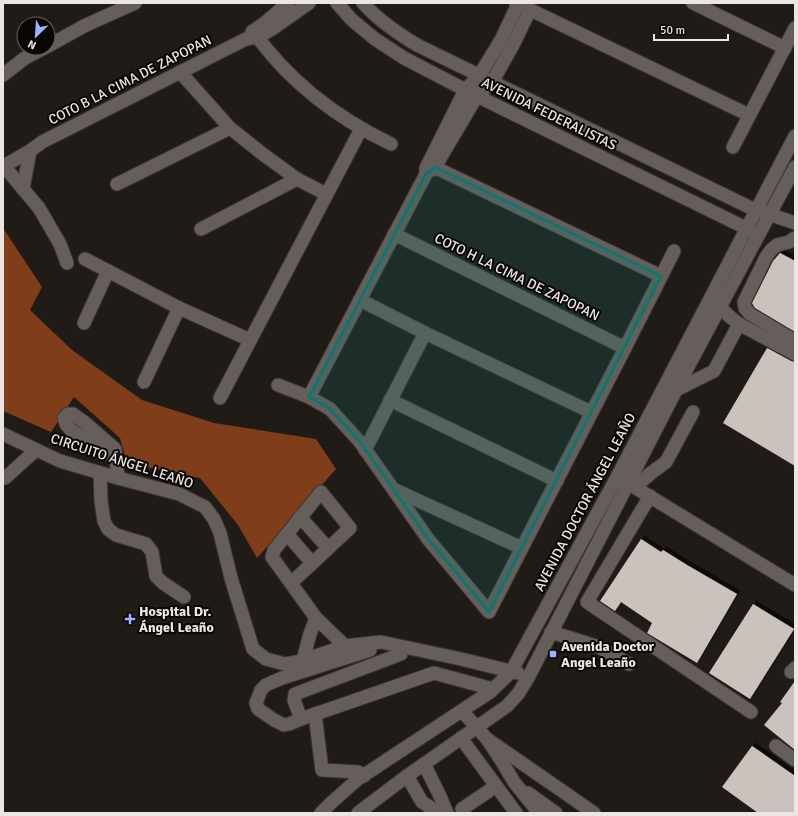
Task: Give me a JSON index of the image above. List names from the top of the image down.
{
  "streets": {
    "street": [
      "COTO B LA CIMA DE ZAPOPAN",
      "AVENIDA FEDERALISTAS",
      "COTO H LA CIMA DE ZAPOPAN",
      "CIRCUITO ÁNGEL LEAÑO",
      "AVENIDA DOCTOR ÁNGEL LEAÑO"
    ]
  },
  "crossings": [
    ["AVENIDA FEDERALISTAS", "AVENIDA DOCTOR ÁNGEL LEAÑO"],
    ["CIRCUITO ÁNGEL LEAÑO", "AVENIDA DOCTOR ÁNGEL LEAÑO"]
  ],
  "places": {
    "health": ["Hospital Dr. Ángel Leaño"],
    "transit": ["Avenida Doctor Angel Leaño"]
  },
  "scale_bar": "50 m",
  "north": "bottom left"
}
